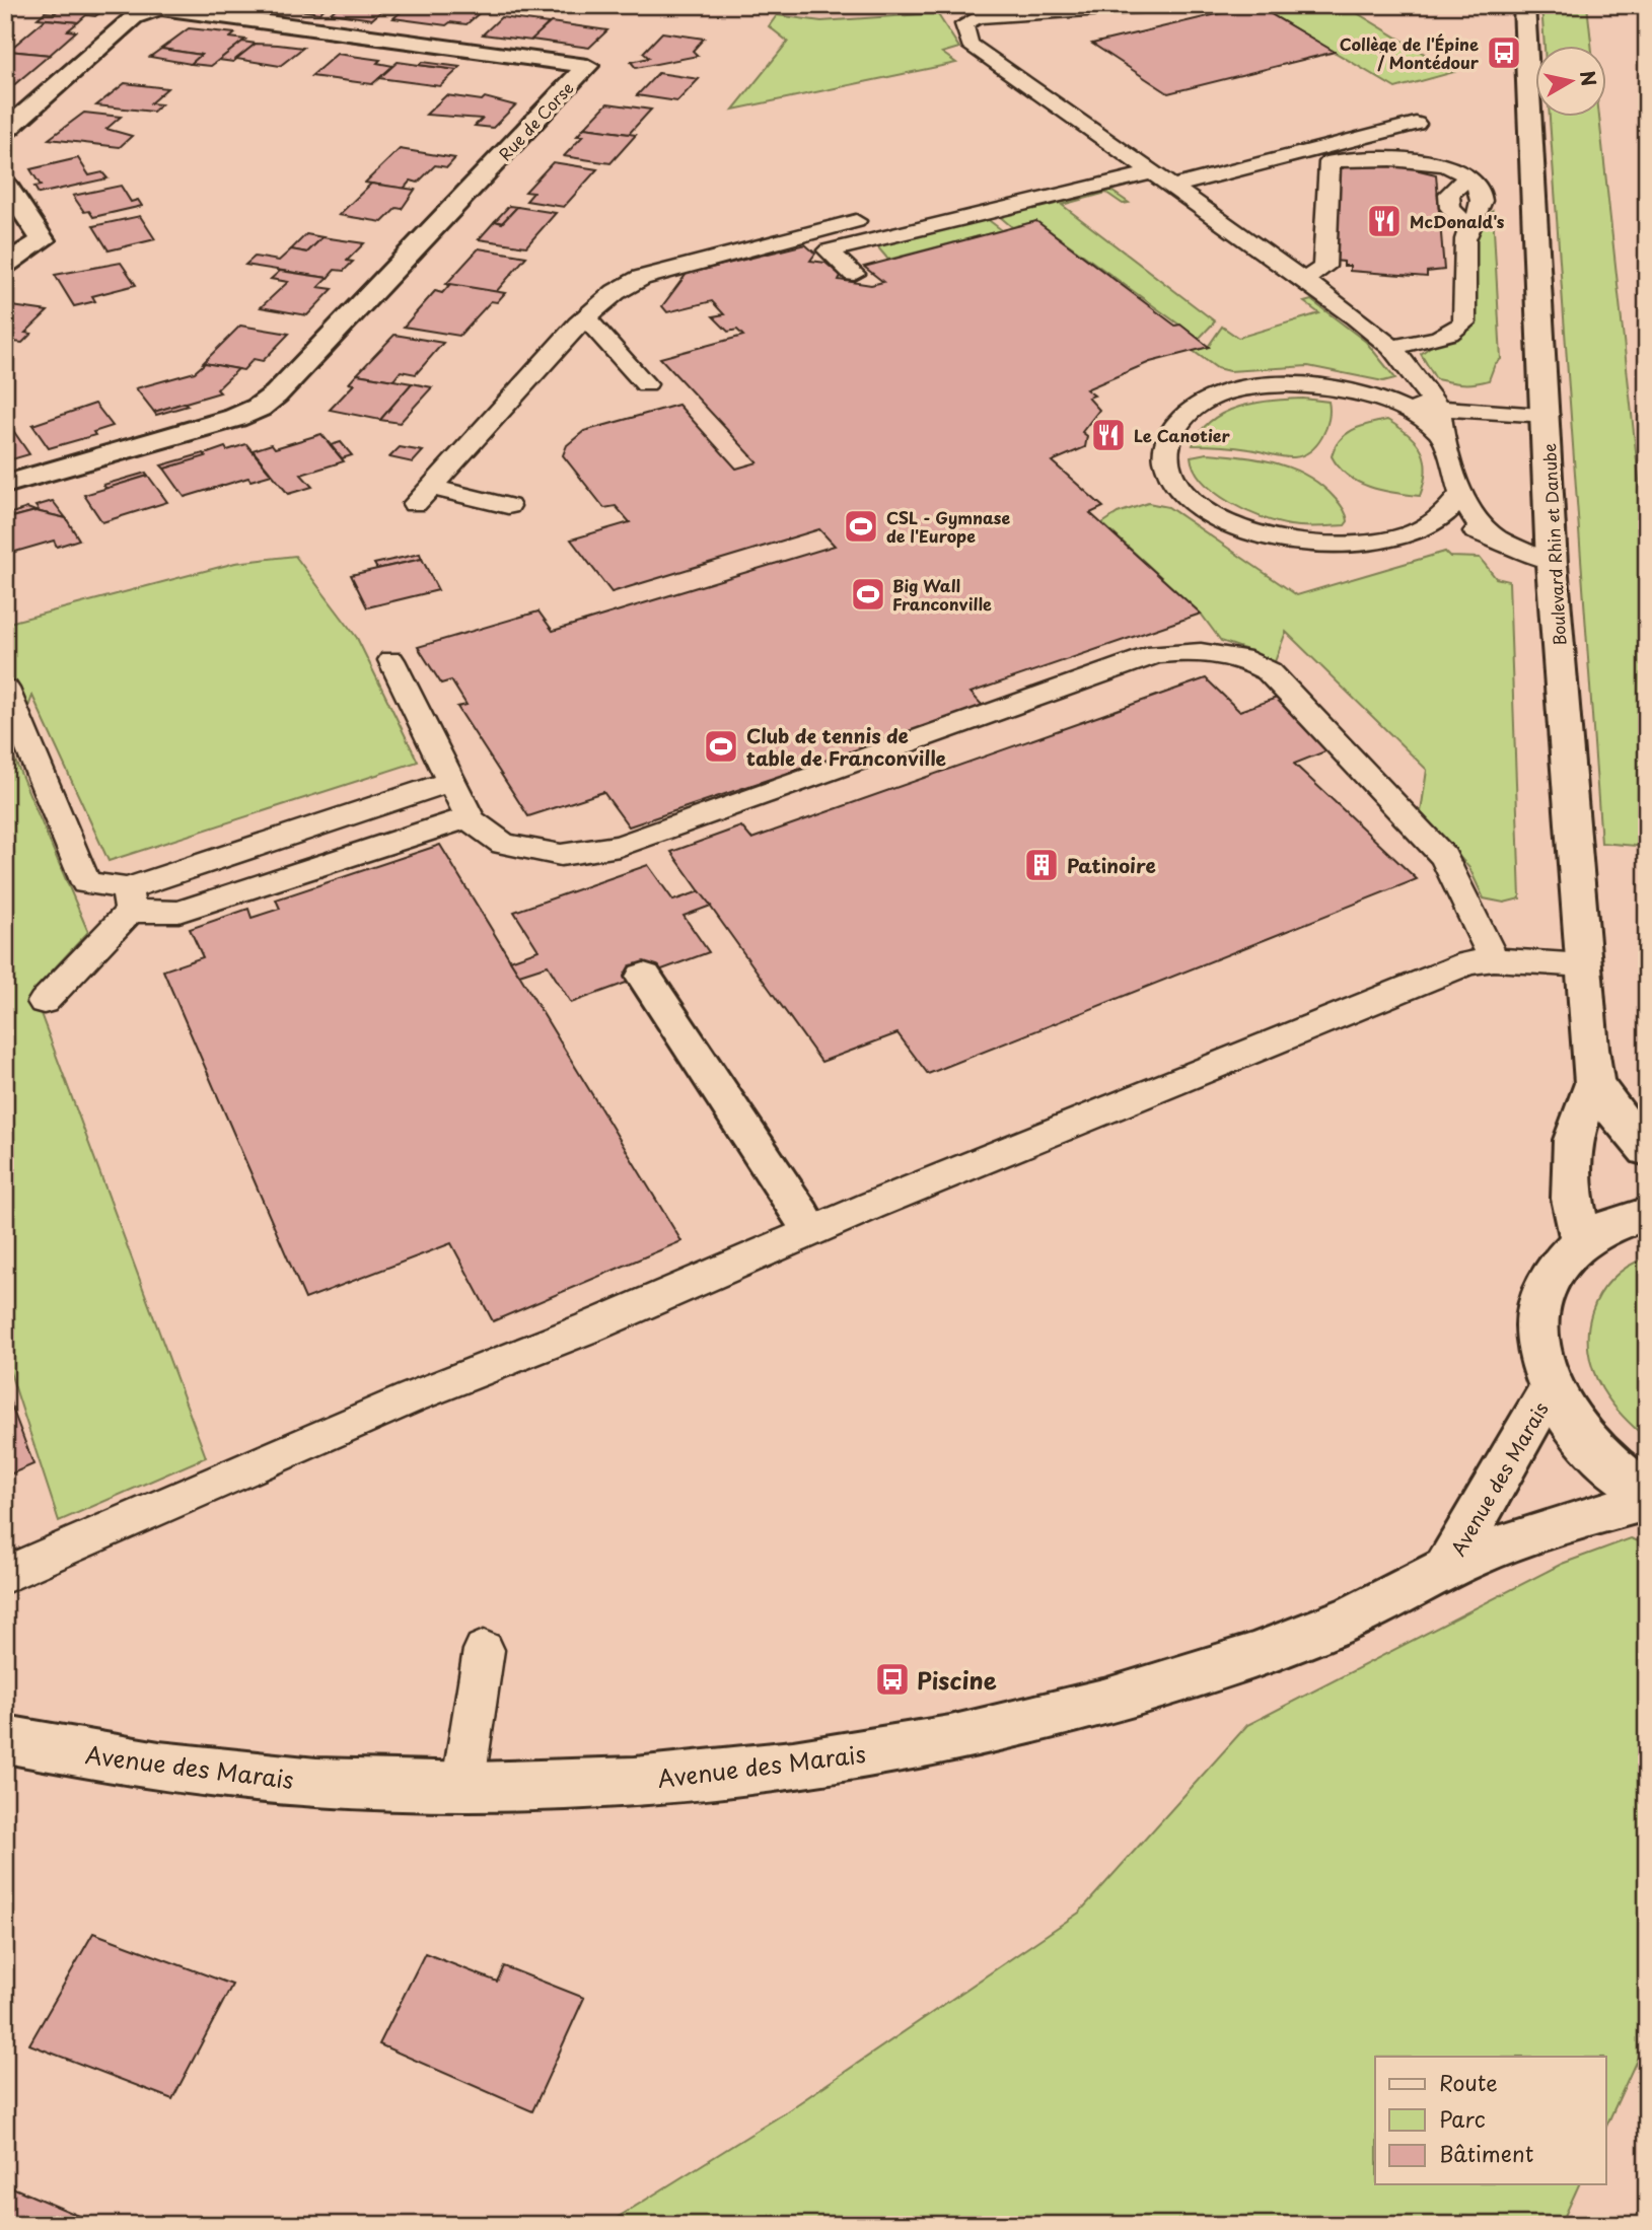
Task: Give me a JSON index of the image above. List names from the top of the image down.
{
  "streets": {
    "street": ["Rue de Corse", "Boulevard Rhin et Danube", "Avenue des Marais"]
  },
  "places": {
    "bus stop": ["Collège de l'Épine / Montédour", "Piscine"],
    "restaurant": ["McDonald's", "Le Canotier"],
    "sports": ["CSL - Gymnase de l'Europe", "Big Wall Franconville", "Club de tennis de table de Franconville"],
    "building": ["Patinoire"]
  },
  "legend": ["Route", "Parc", "Bâtiment"],
  "north": "right"
}
